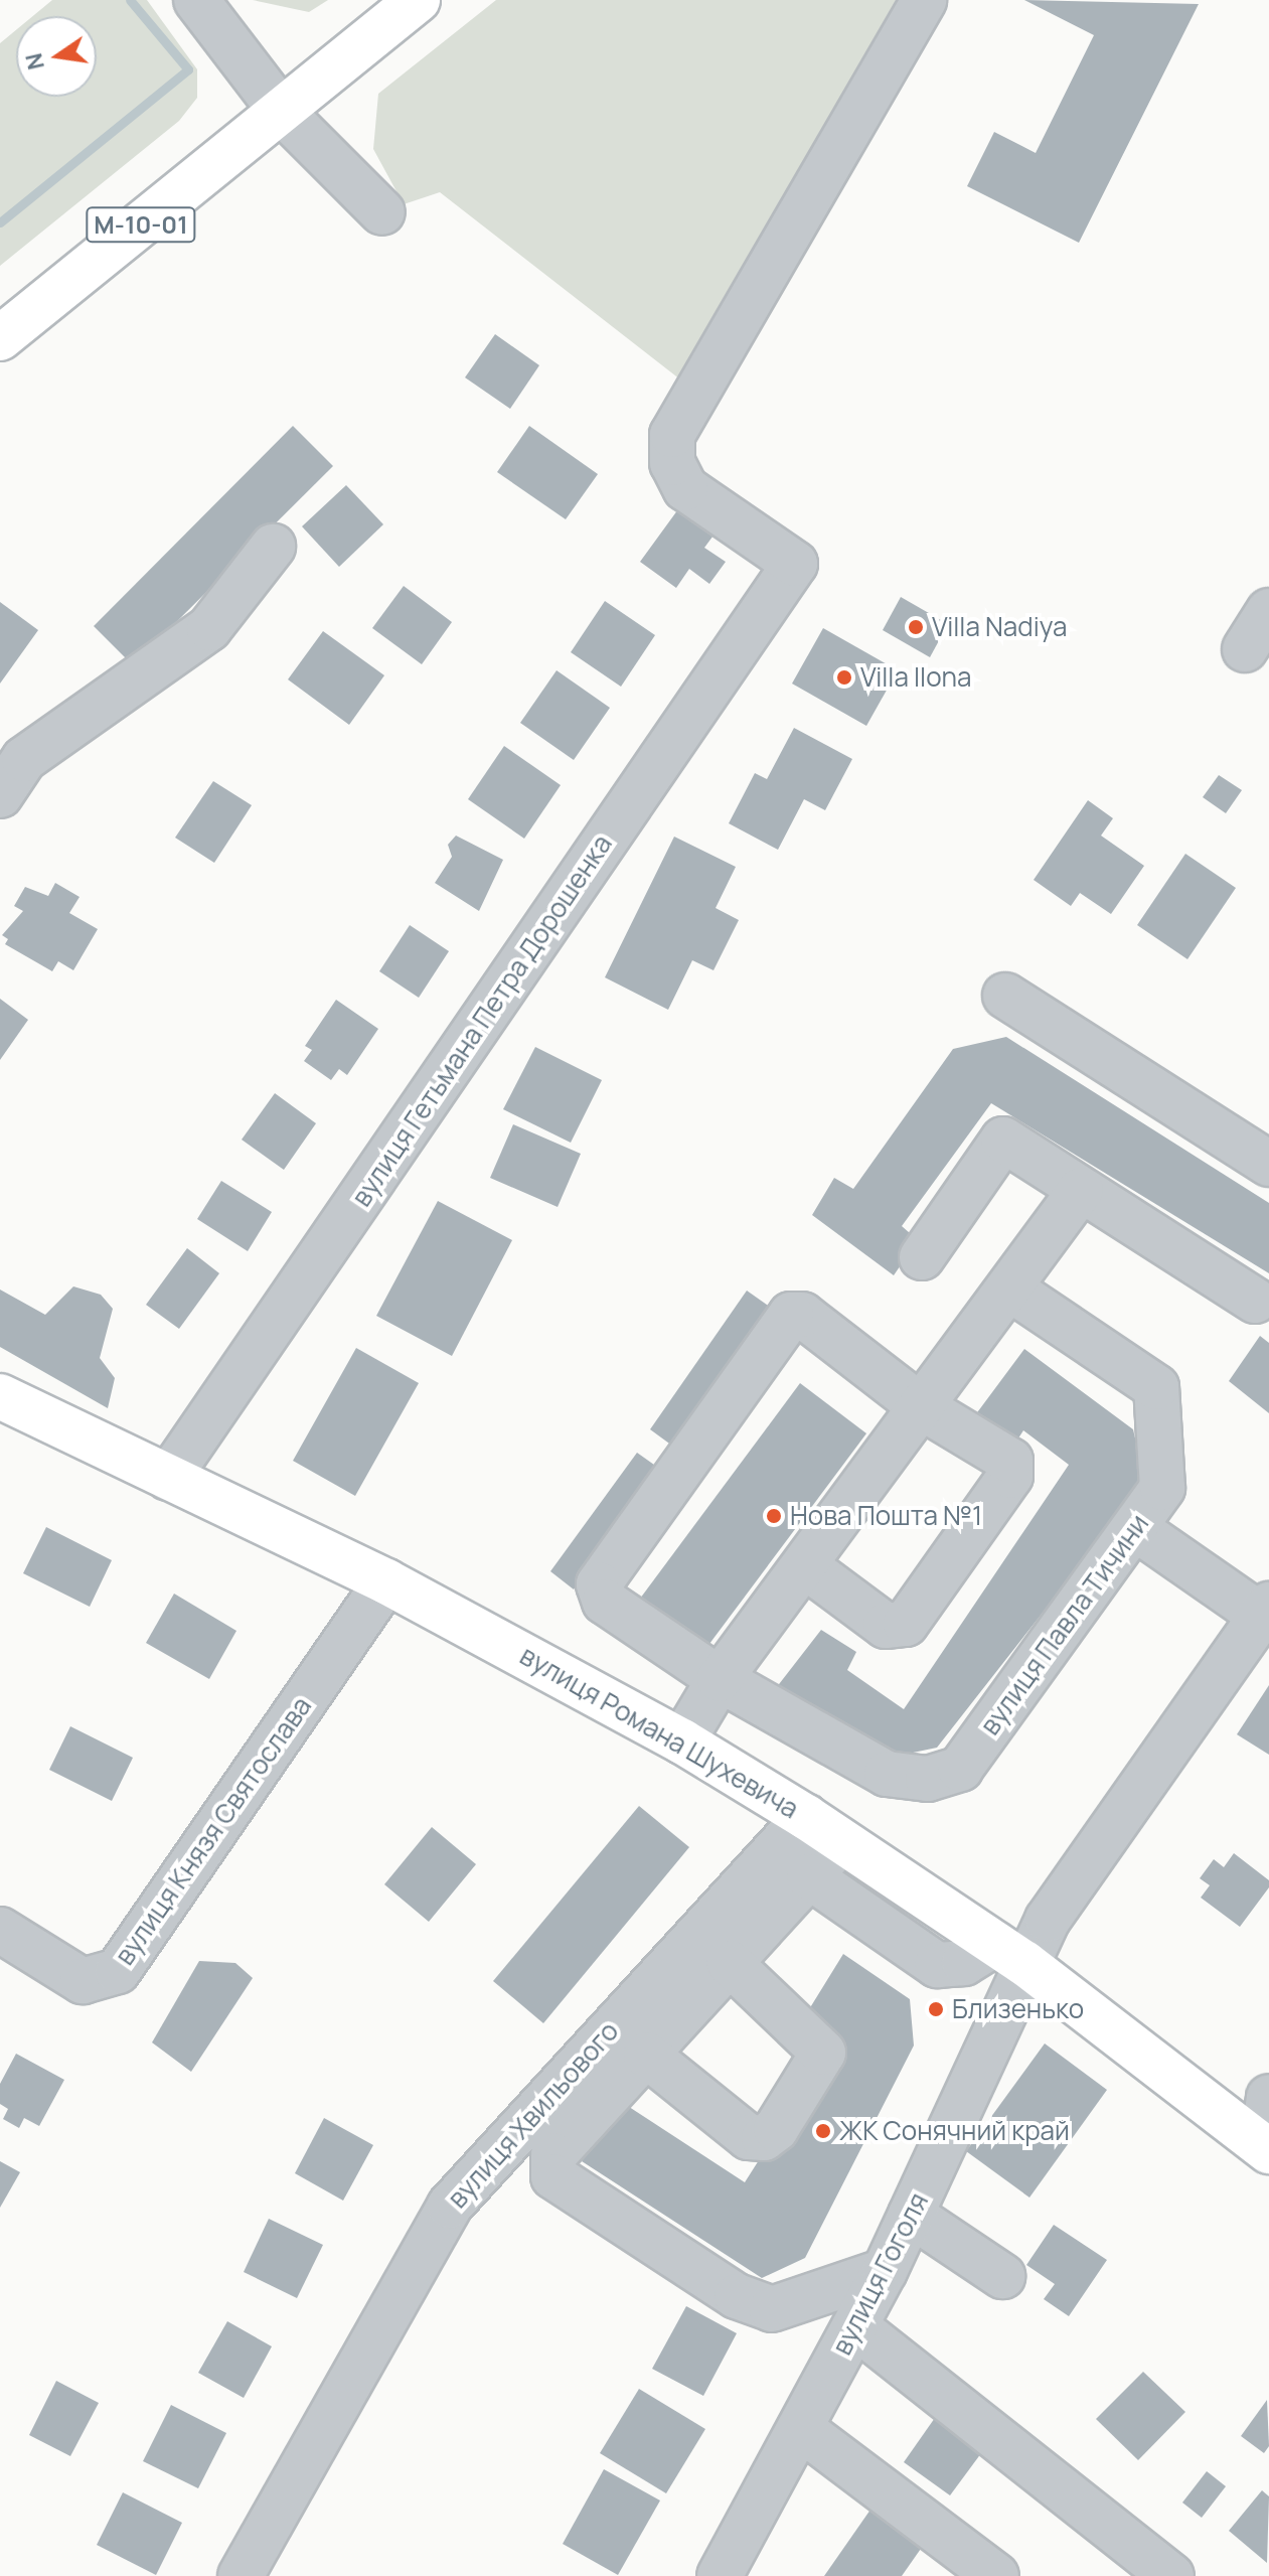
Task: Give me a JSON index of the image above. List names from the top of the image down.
{
  "streets": {
    "main road": ["М-10-01", "вулиця Романа Шухевича"],
    "street": [
      "вулиця Гетьмана Петра Дорошенка",
      "вулиця Павла Тичини",
      "вулиця Князя Святослава",
      "вулиця Хвильового",
      "вулиця Гоголя"
    ]
  },
  "crossings": [
    ["вулиця Гетьмана Петра Дорошенка", "вулиця Романа Шухевича"],
    ["вулиця Романа Шухевича", "вулиця Князя Святослава"],
    ["вулиця Романа Шухевича", "вулиця Хвильового"],
    ["вулиця Романа Шухевича", "вулиця Гоголя"]
  ],
  "places": [
    "Villa Nadiya",
    "Villa Ilona",
    "Нова Пошта №1",
    "Близенько",
    "ЖК Сонячний край"
  ],
  "north": "left"
}
